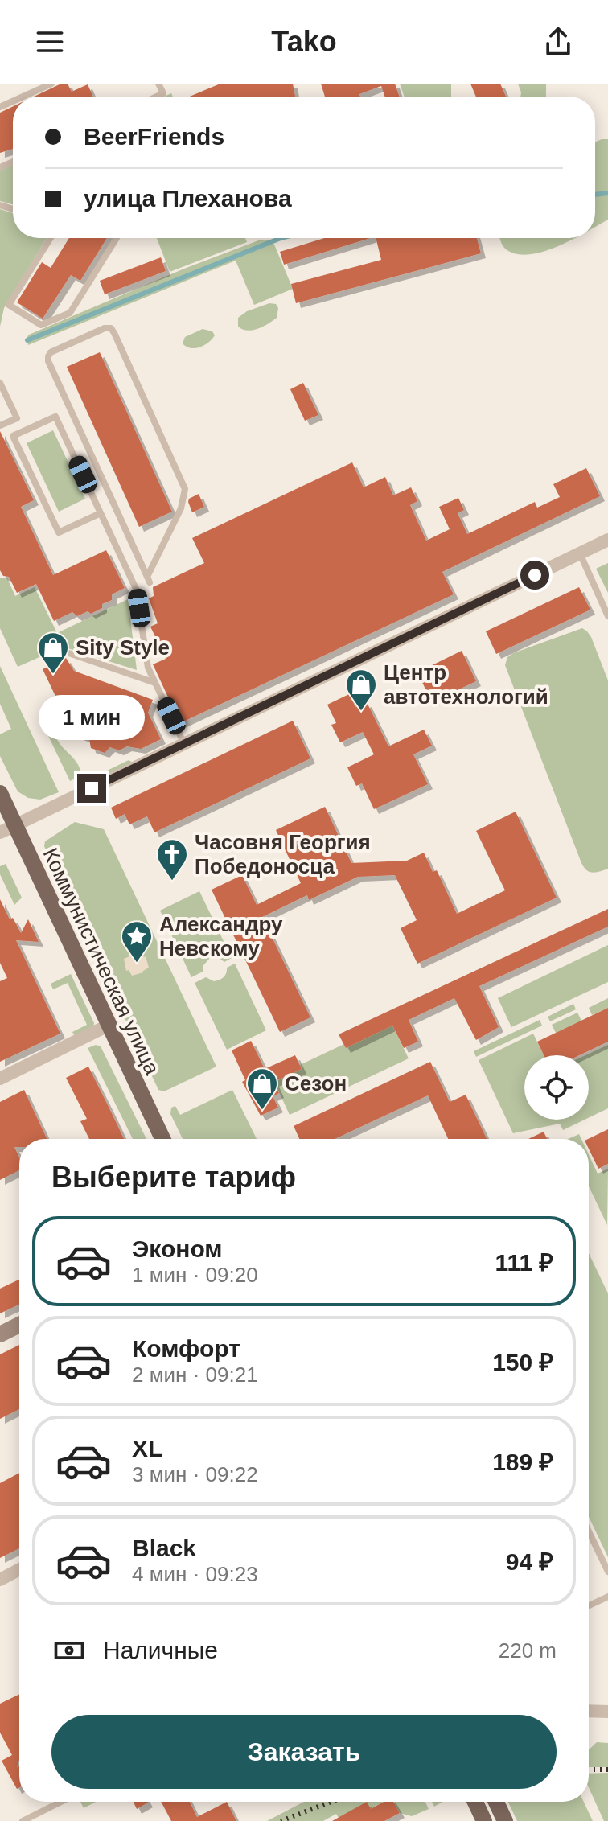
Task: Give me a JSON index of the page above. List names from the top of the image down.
{
  "streets": {
    "main road": ["Коммунистическая улица"]
  },
  "places": {
    "shop": ["Sity Style", "Центр автотехнологий", "Сезон"],
    "church": ["Часовня Георгия Победоносца"],
    "place": ["Александру Невскому"]
  },
  "page": {
    "header": "Tako",
    "banner": ["BeerFriends", "улица Плеханова"],
    "bubble": "1 мин",
    "heading": "Выберите тариф",
    "list": [
      {
        "name": "Эконом",
        "note": "1 мин · 09:20",
        "value": "111 ₽"
      },
      {
        "name": "Комфорт",
        "note": "2 мин · 09:21",
        "value": "150 ₽"
      },
      {
        "name": "XL",
        "note": "3 мин · 09:22",
        "value": "189 ₽"
      },
      {
        "name": "Black",
        "note": "4 мин · 09:23",
        "value": "94 ₽"
      }
    ],
    "pay": ["Наличные", "220 m"],
    "buttons": "Заказать"
  }
}
